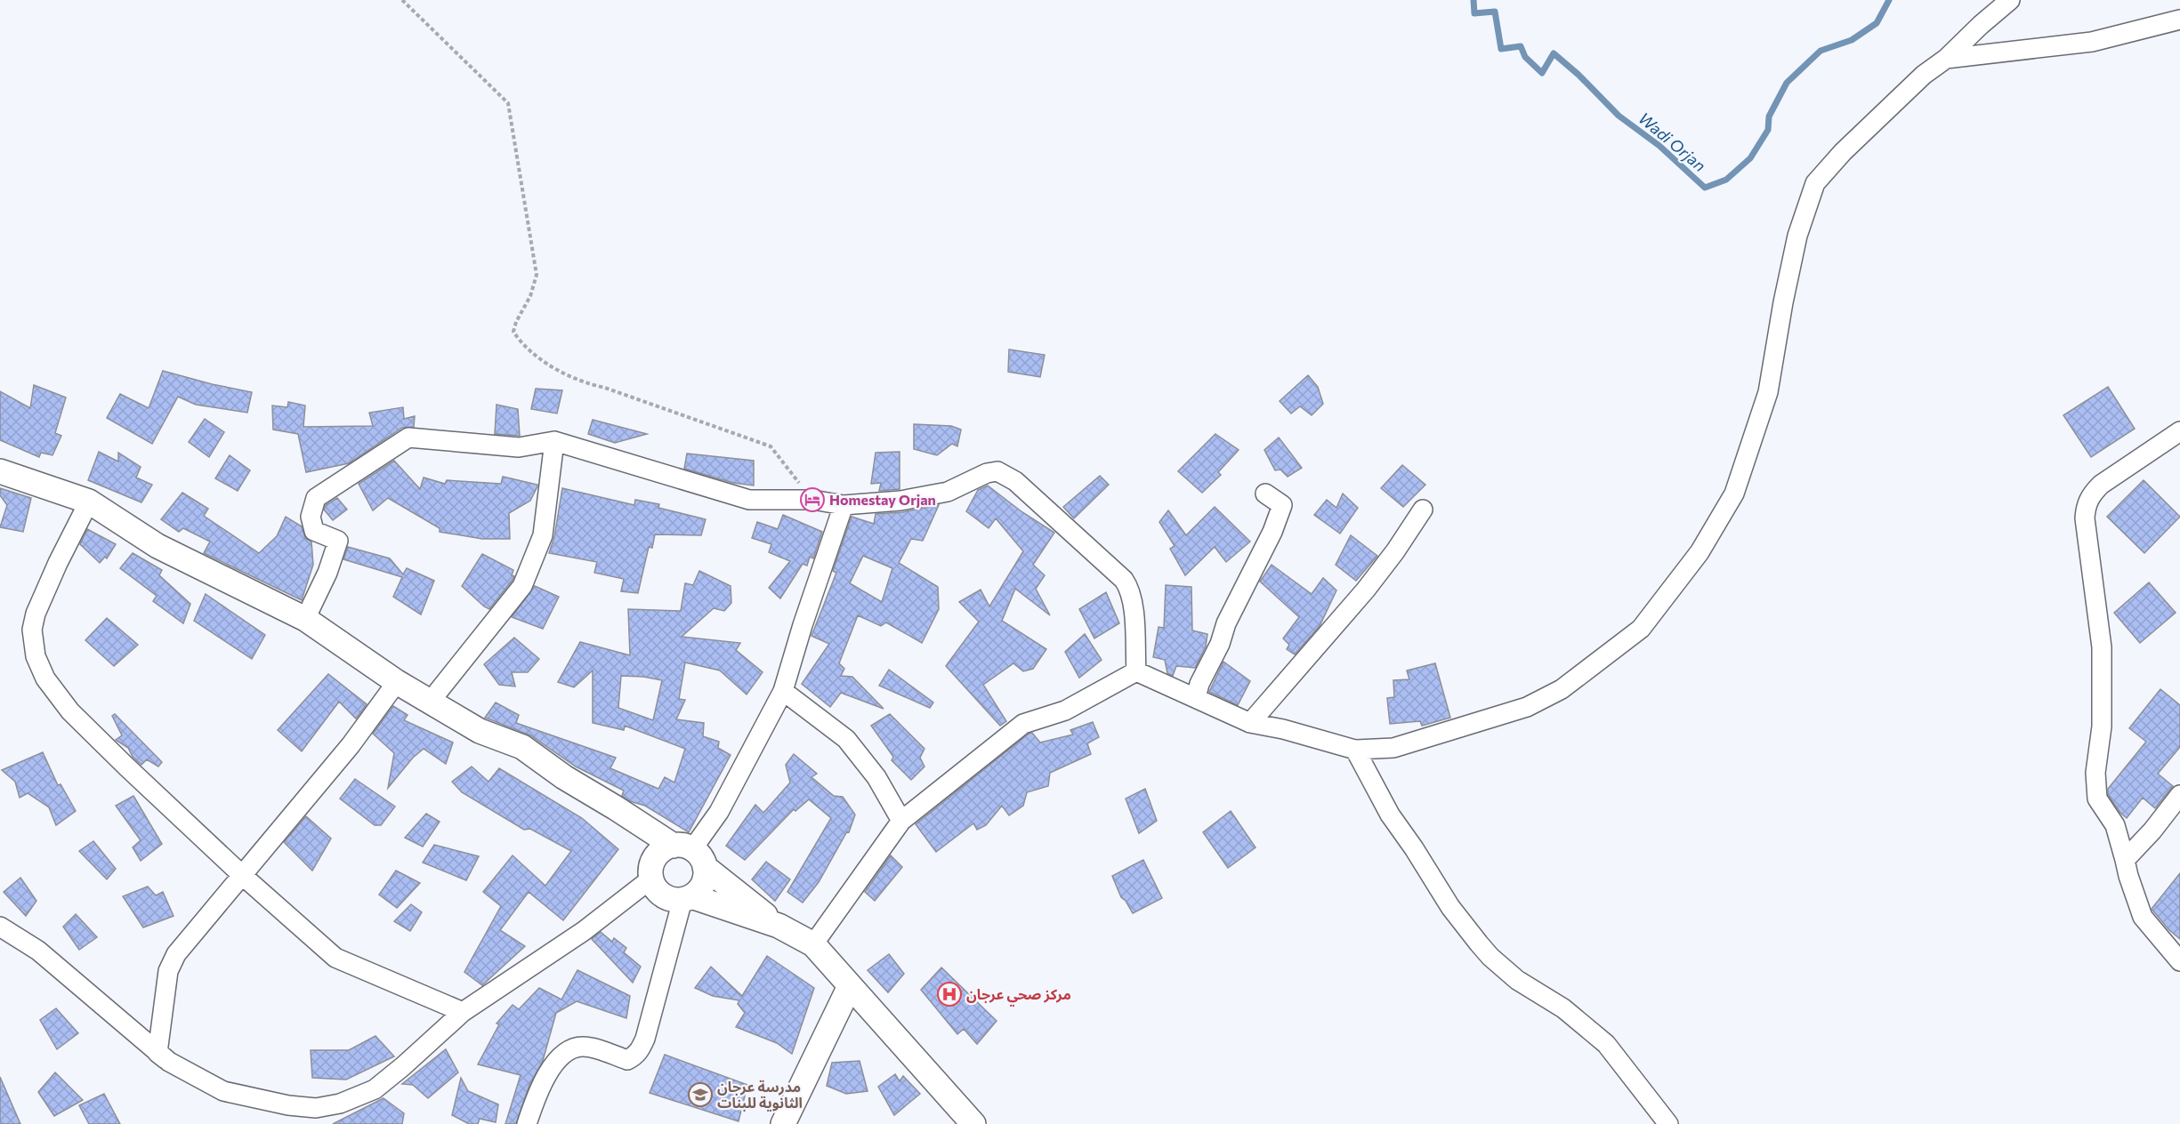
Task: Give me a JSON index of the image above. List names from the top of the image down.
{
  "water": ["Wadi Orjan"],
  "places": {
    "hotel": ["Homestay Orjan"],
    "hospital": ["مركز صحي عرجان"],
    "school or university": ["مدرسة عرجان الثانوية للبنات"]
  }
}
